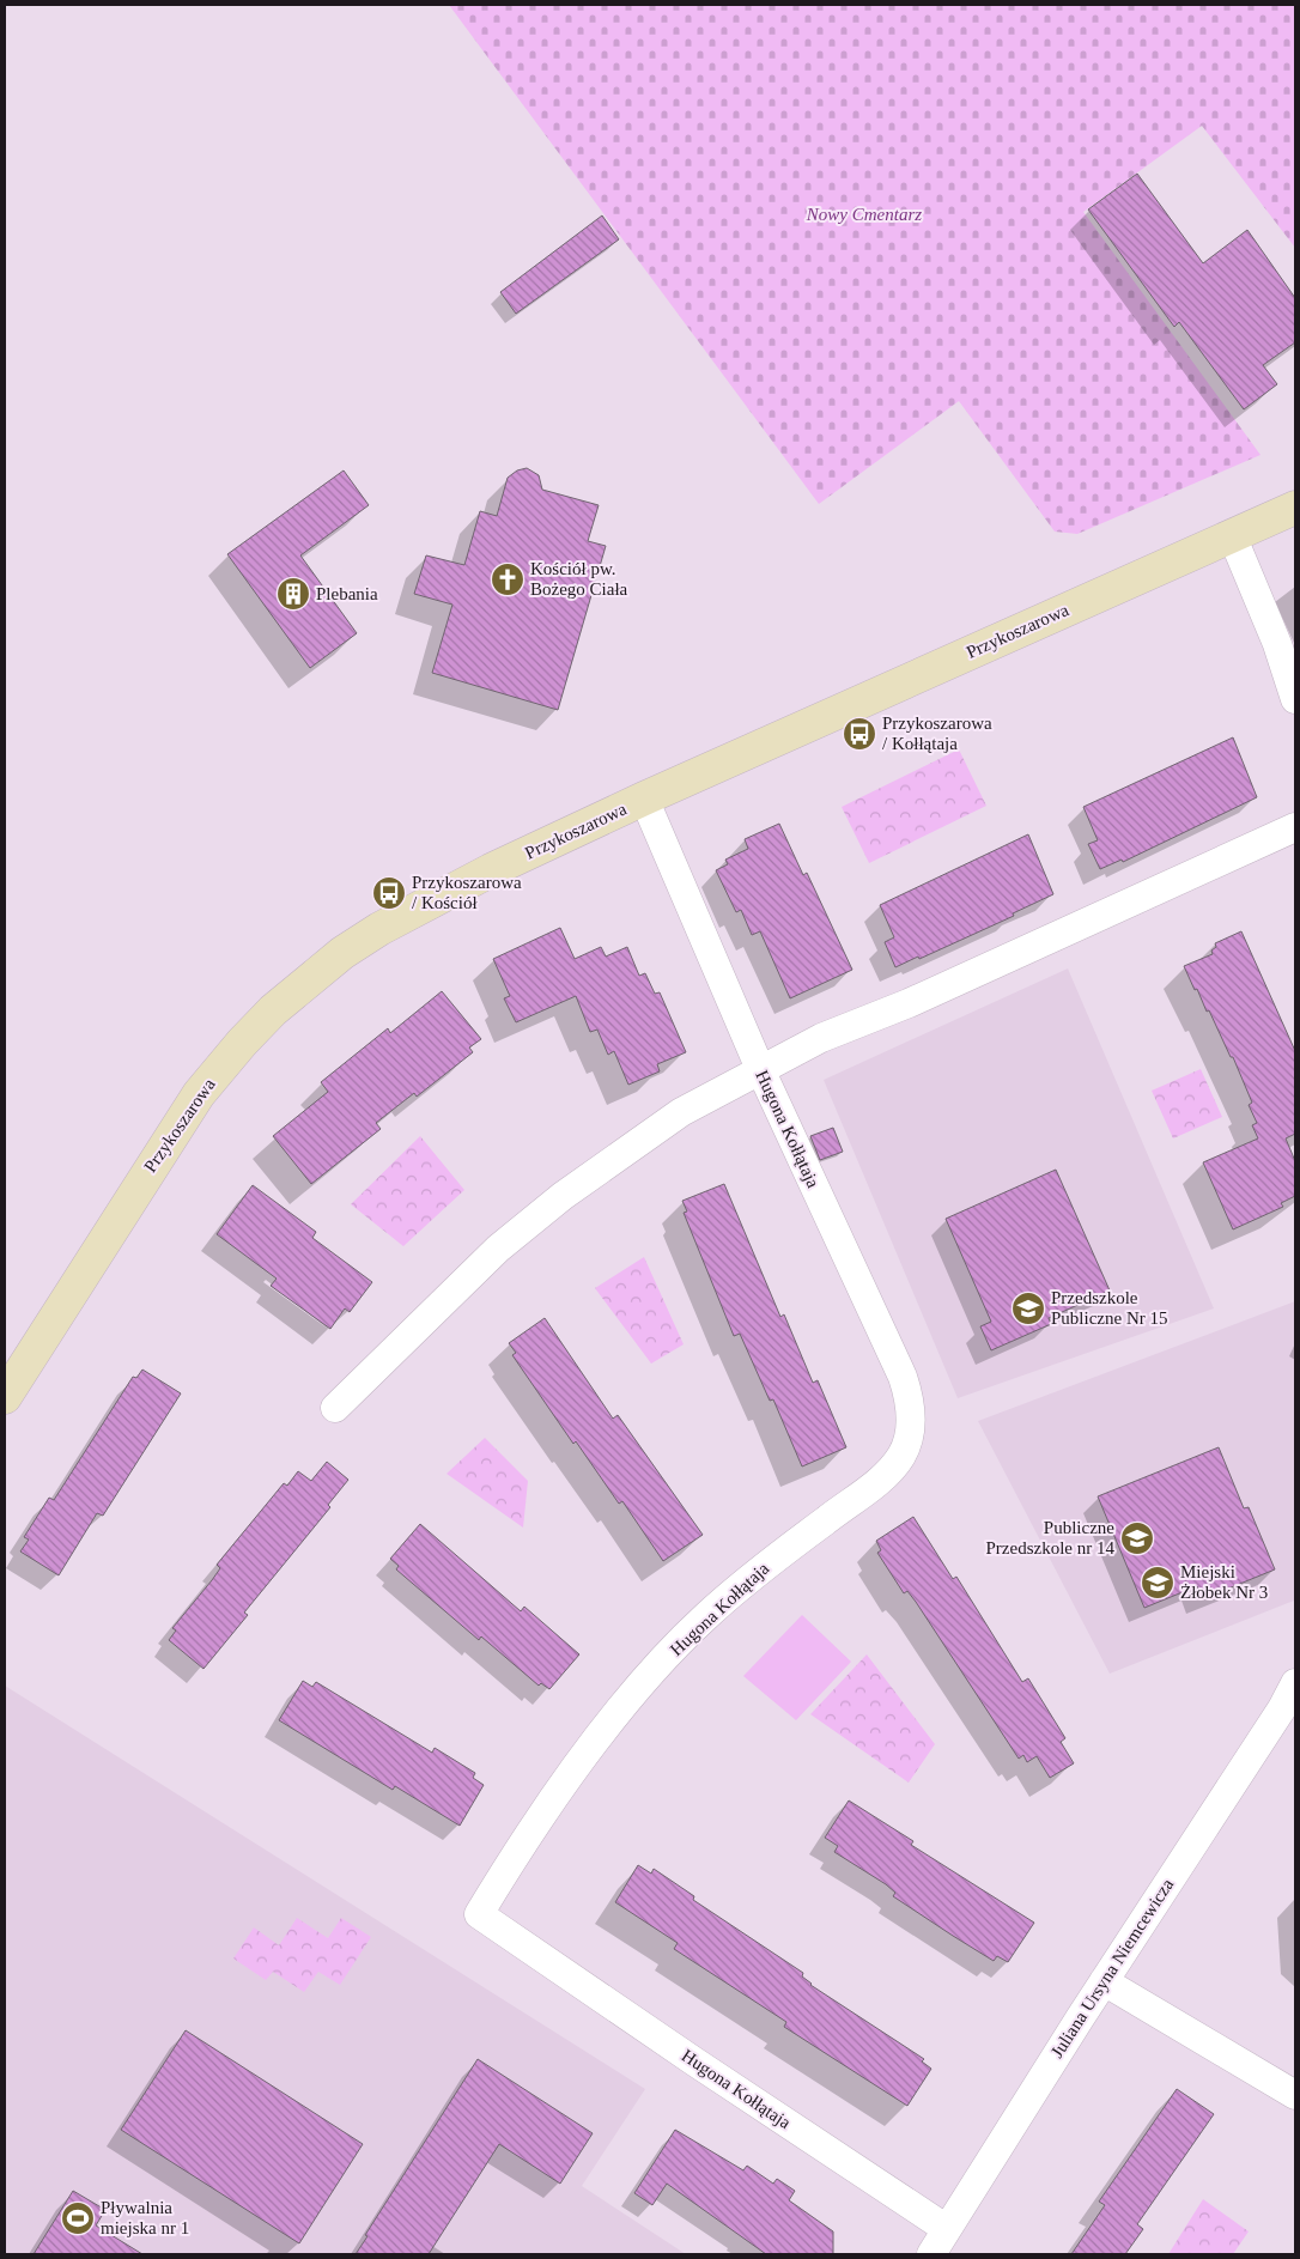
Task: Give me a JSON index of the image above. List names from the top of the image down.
{
  "streets": {
    "street": ["Przykoszarowa", "Hugona Kołłątaja", "Juliana Ursyna Niemcewicza"]
  },
  "crossings": [
    ["Przykoszarowa", "Hugona Kołłątaja"],
    ["Hugona Kołłątaja", "Juliana Ursyna Niemcewicza"]
  ],
  "parks": ["Nowy Cmentarz"],
  "places": {
    "church": ["Kościół pw. Bożego Ciała"],
    "building": ["Plebania"],
    "bus stop": ["Przykoszarowa / Kołłątaja", "Przykoszarowa / Kościół"],
    "school or university": ["Przedszkole Publiczne Nr 15", "Publiczne Przedszkole nr 14", "Miejski Żłobek Nr 3"],
    "sports": ["Pływalnia miejska nr 1"]
  }
}
